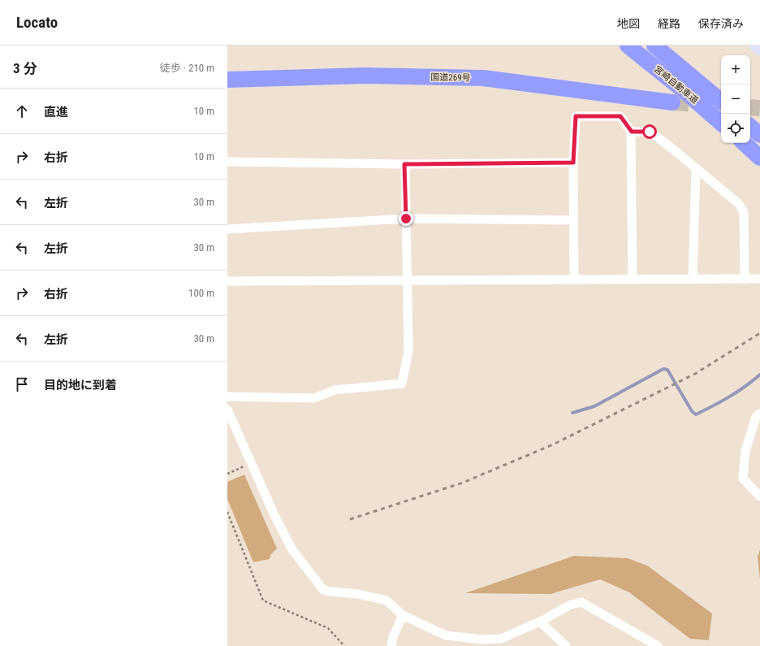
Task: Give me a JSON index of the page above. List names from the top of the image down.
{
  "streets": {
    "highway": ["国道269号", "宮崎自動車道"]
  },
  "page": {
    "header": "Locato",
    "nav": ["地図", "経路", "保存済み"],
    "heading": ["3 分", "徒歩 · 210 m"],
    "map_buttons": ["+", "−"],
    "list": [
      ["直進", "10 m"],
      ["右折", "10 m"],
      ["左折", "30 m"],
      ["左折", "30 m"],
      ["右折", "100 m"],
      ["左折", "30 m"],
      "目的地に到着"
    ]
  }
}
